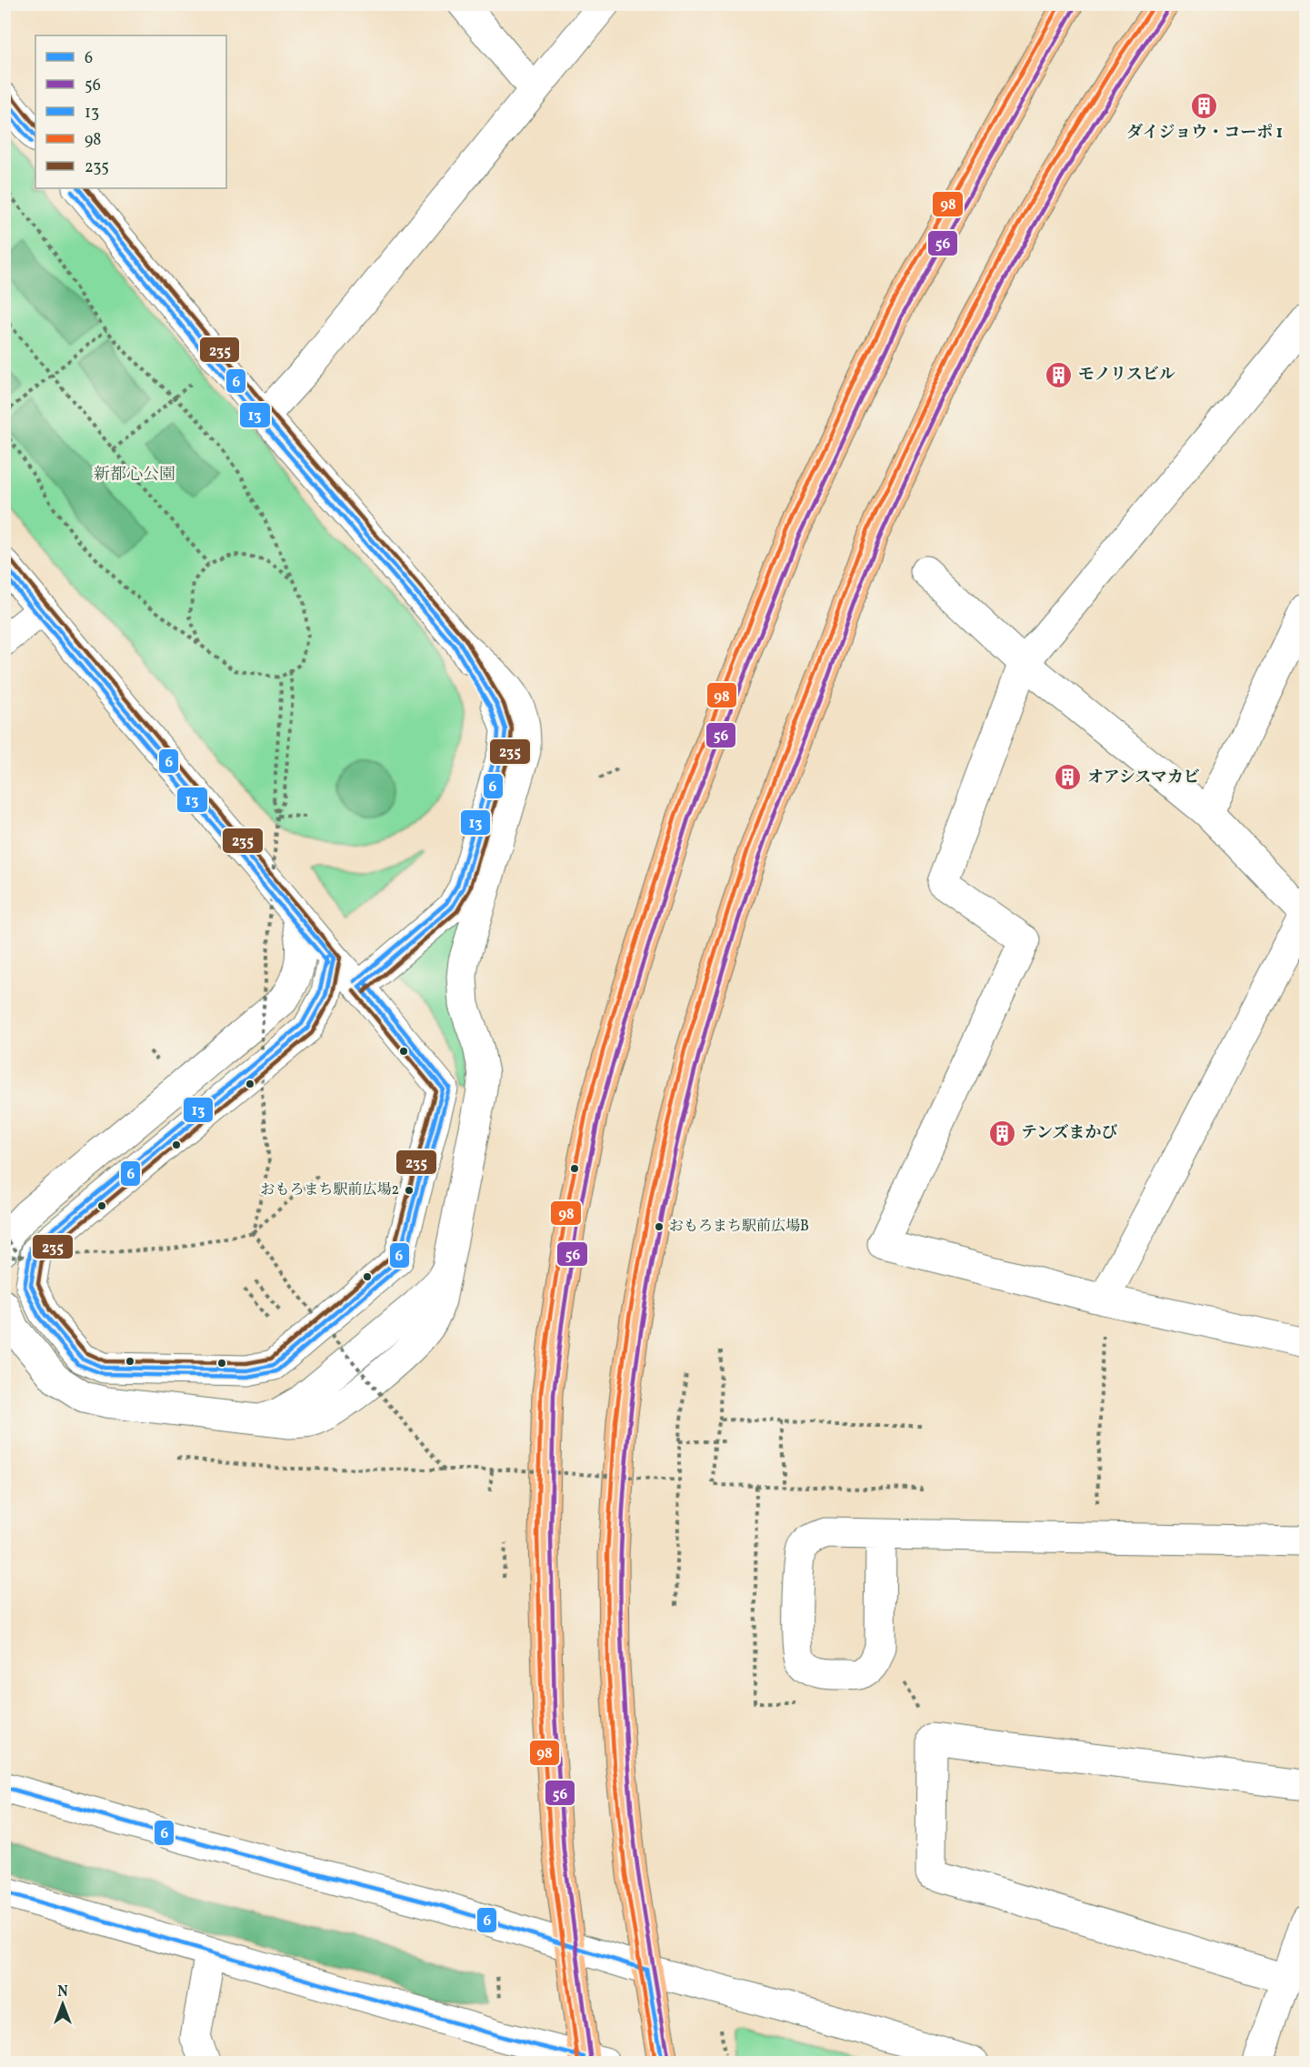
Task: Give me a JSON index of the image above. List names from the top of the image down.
{
  "parks": ["新都心公園"],
  "places": {
    "building": [
      "ダイジョウ・コーポ 1",
      "モノリスビル",
      "オアシスマカビ",
      "テンズまかび"
    ],
    "other": ["おもろまち駅前広場2", "おもろまち駅前広場B"]
  },
  "lines": [
    "transit line 98",
    "transit line 56",
    "transit line 235",
    "transit line 6",
    "transit line 13"
  ],
  "legend": [
    "6",
    "56",
    "13",
    "98",
    "235"
  ],
  "north": "top"
}
